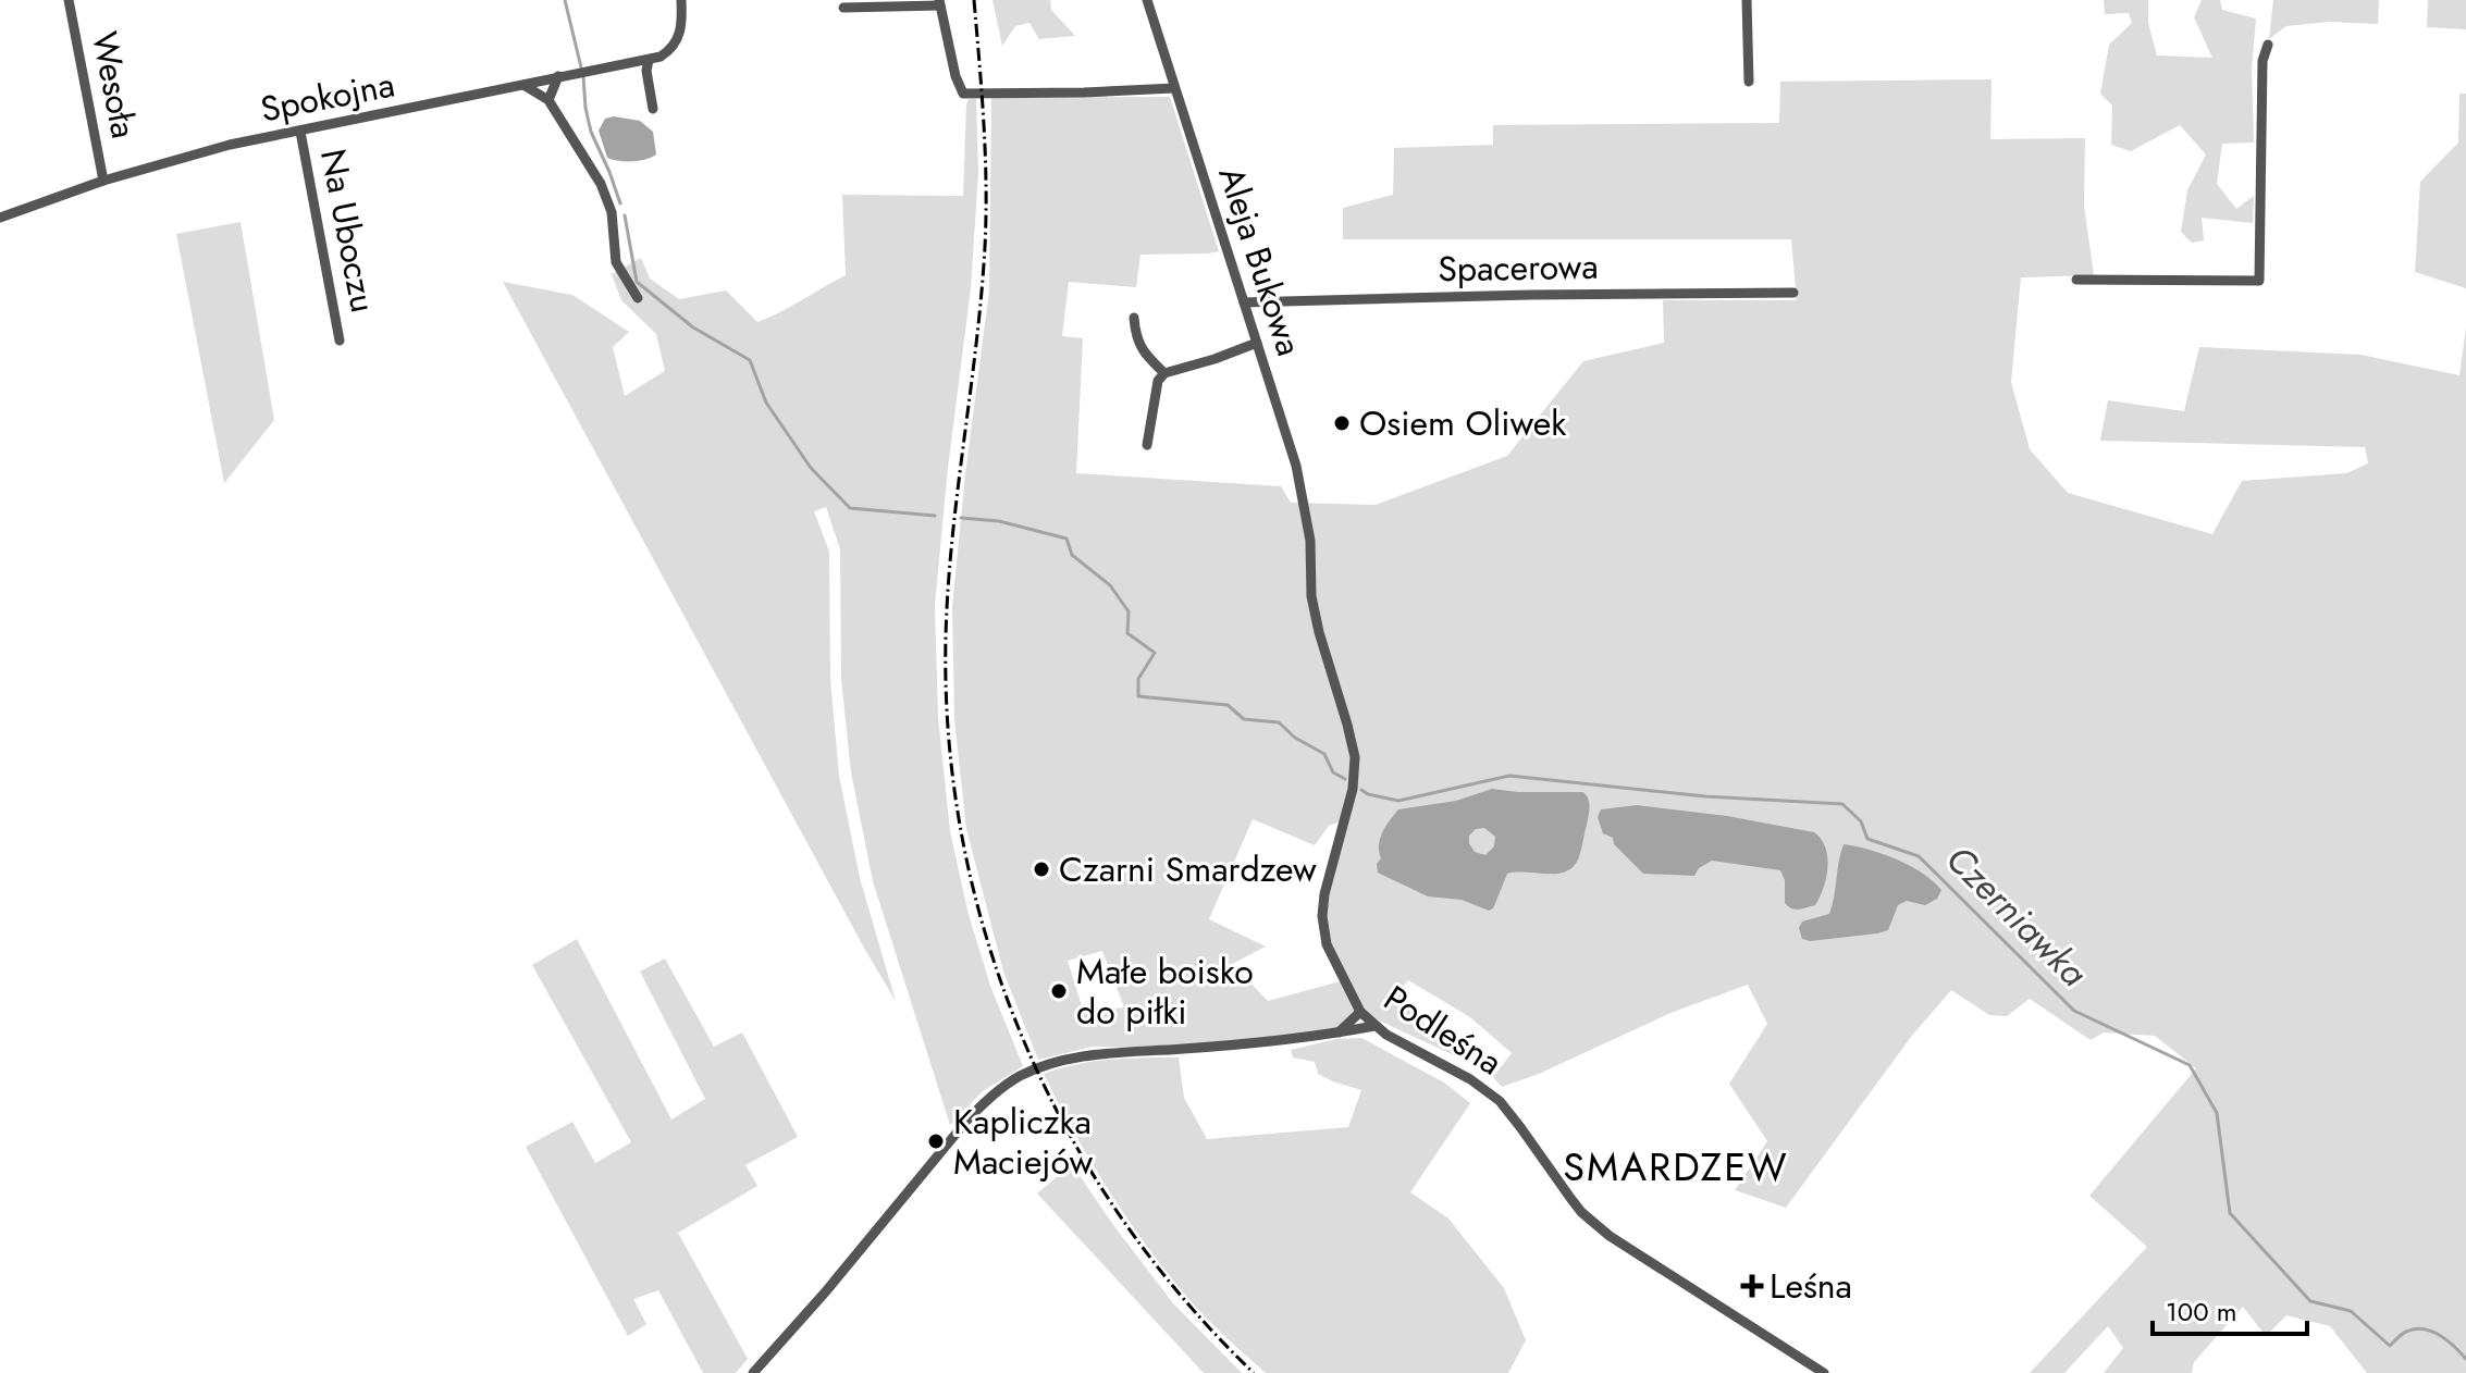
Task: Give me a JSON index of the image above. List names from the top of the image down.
{
  "streets": {
    "street": [
      "Wesoła",
      "Spokojna",
      "Na Uboczu",
      "Aleja Bukowa",
      "Spacerowa",
      "Podleśna"
    ]
  },
  "crossings": [
    ["Wesoła", "Spokojna"],
    ["Spokojna", "Na Uboczu"],
    ["Aleja Bukowa", "Spacerowa"],
    ["Aleja Bukowa", "Podleśna"]
  ],
  "districts": ["SMARDZEW"],
  "water": ["Czerniawka"],
  "places": {
    "other": [
      "Osiem Oliwek",
      "Czarni Smardzew",
      "Małe boisko do piłki",
      "Kapliczka Maciejów"
    ],
    "health": ["Leśna"]
  },
  "scale_bar": "100 m"
}
